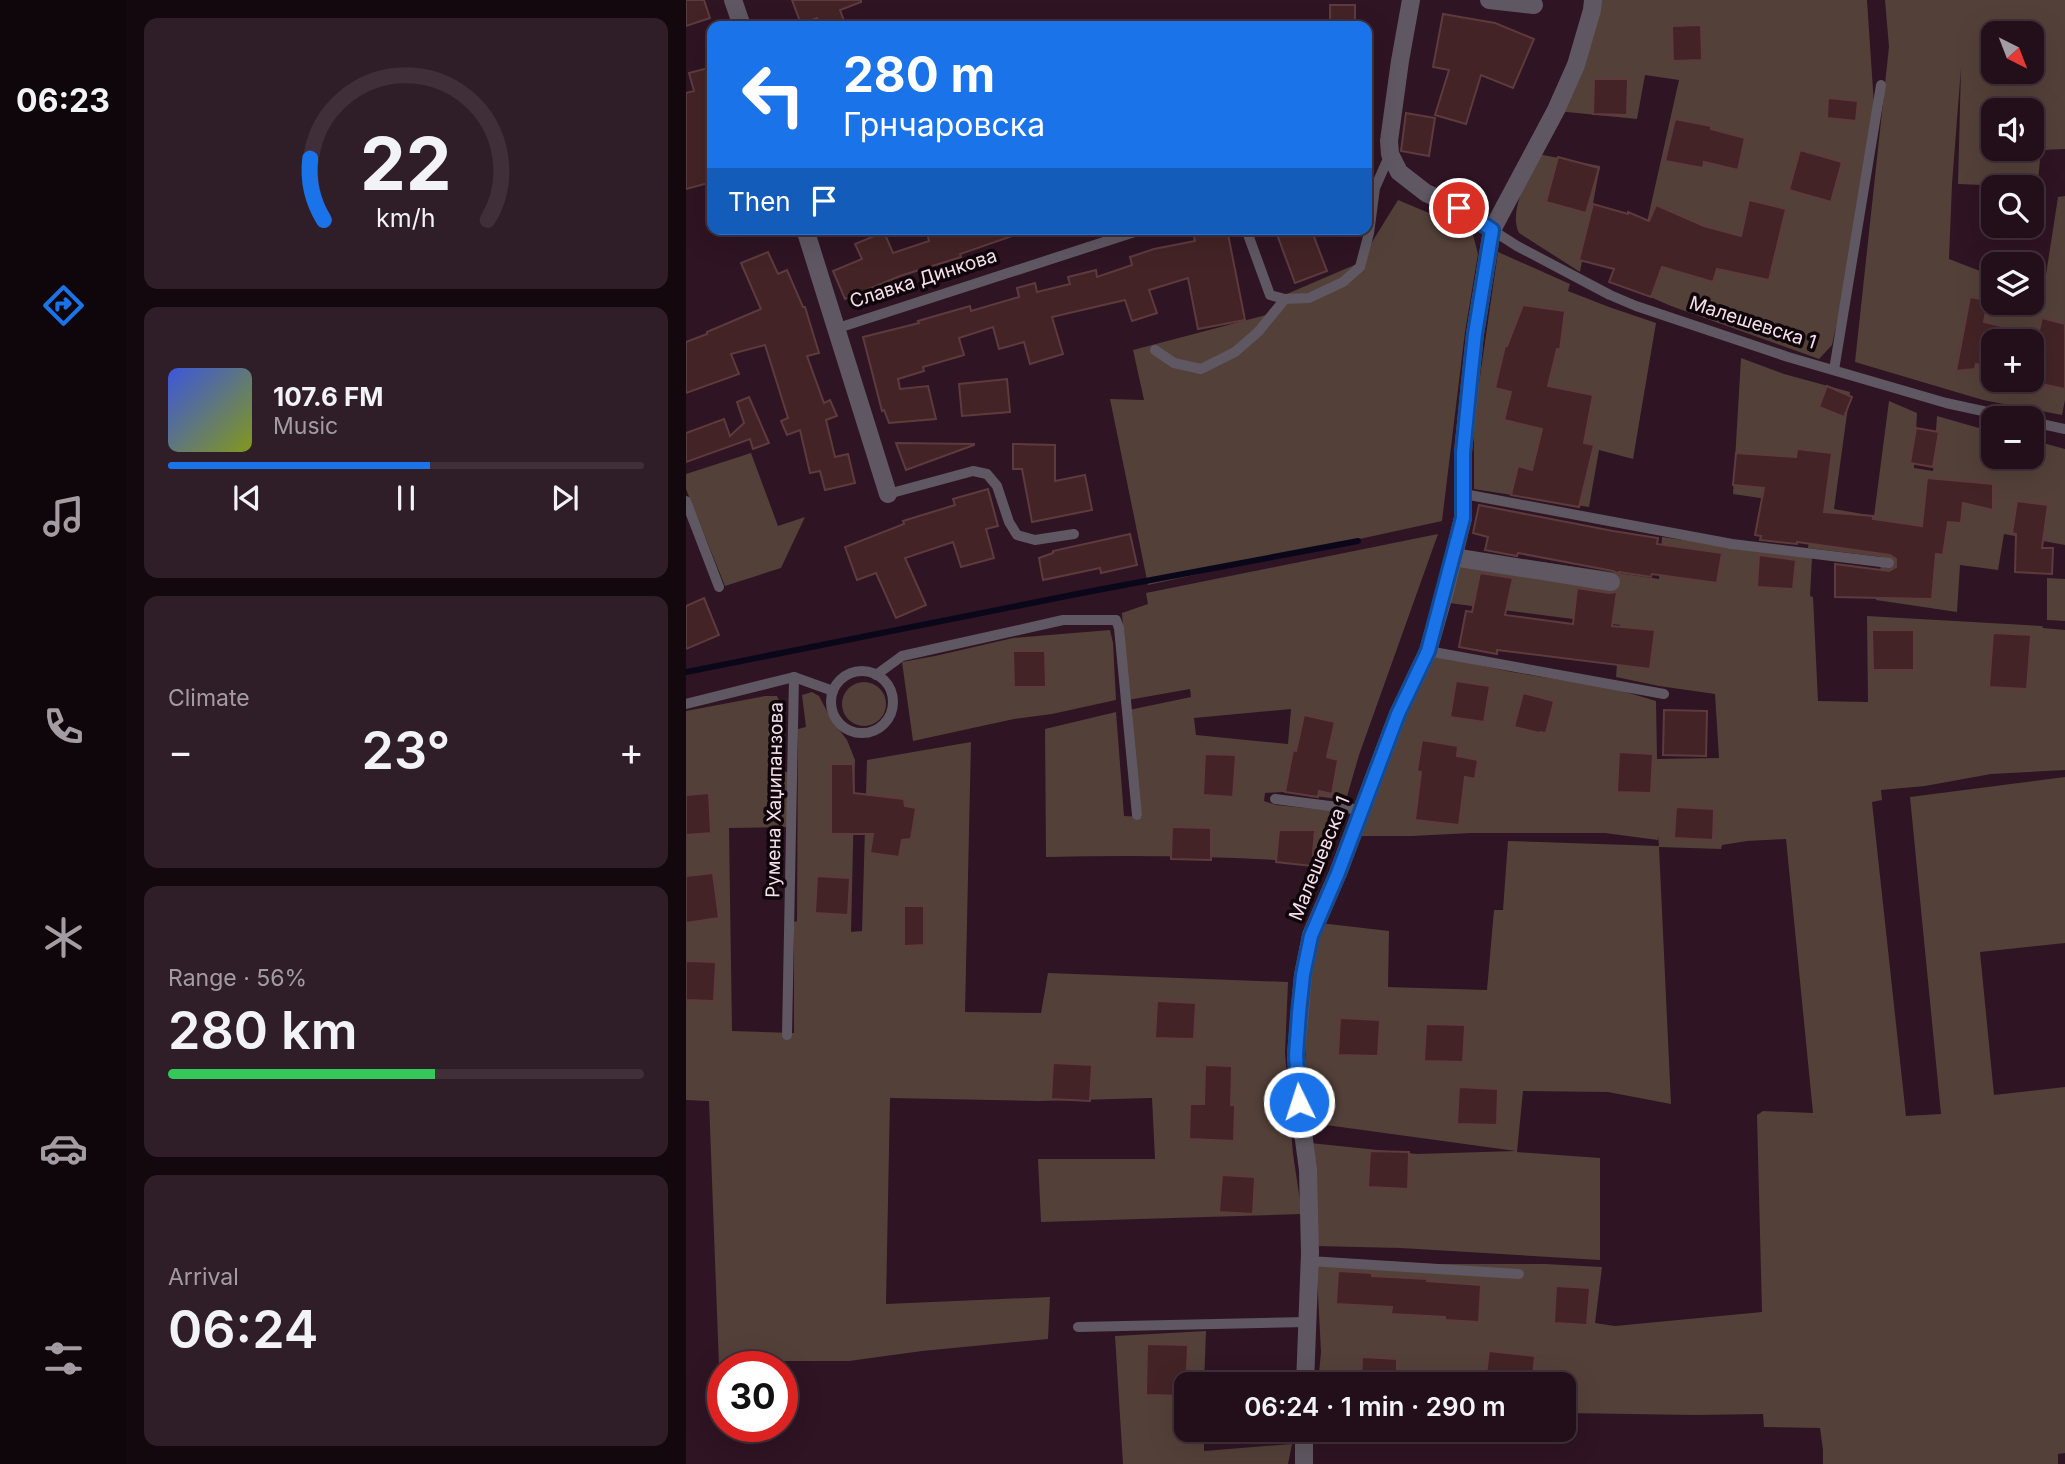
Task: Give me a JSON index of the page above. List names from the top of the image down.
{
  "streets": {
    "street": ["Славка Динкова", "Малешевска 1"],
    "lane": ["Румена Хаџипанзова"]
  },
  "north": "bottom right",
  "page": {
    "tabs": "06:23",
    "map_buttons": ["+", "−"],
    "turn": ["280 m", "Грнчаровска"],
    "then": "Then",
    "song": ["107.6 FM", "Music"],
    "tile": [
      "Climate",
      ["Range · 56%", "280 km"],
      ["Arrival", "06:24"]
    ],
    "heat": ["−", "23°", "+"],
    "limit": "30",
    "trip": "06:24 · 1 min · 290 m",
    "gauge": ["22", "km/h"]
  }
}
